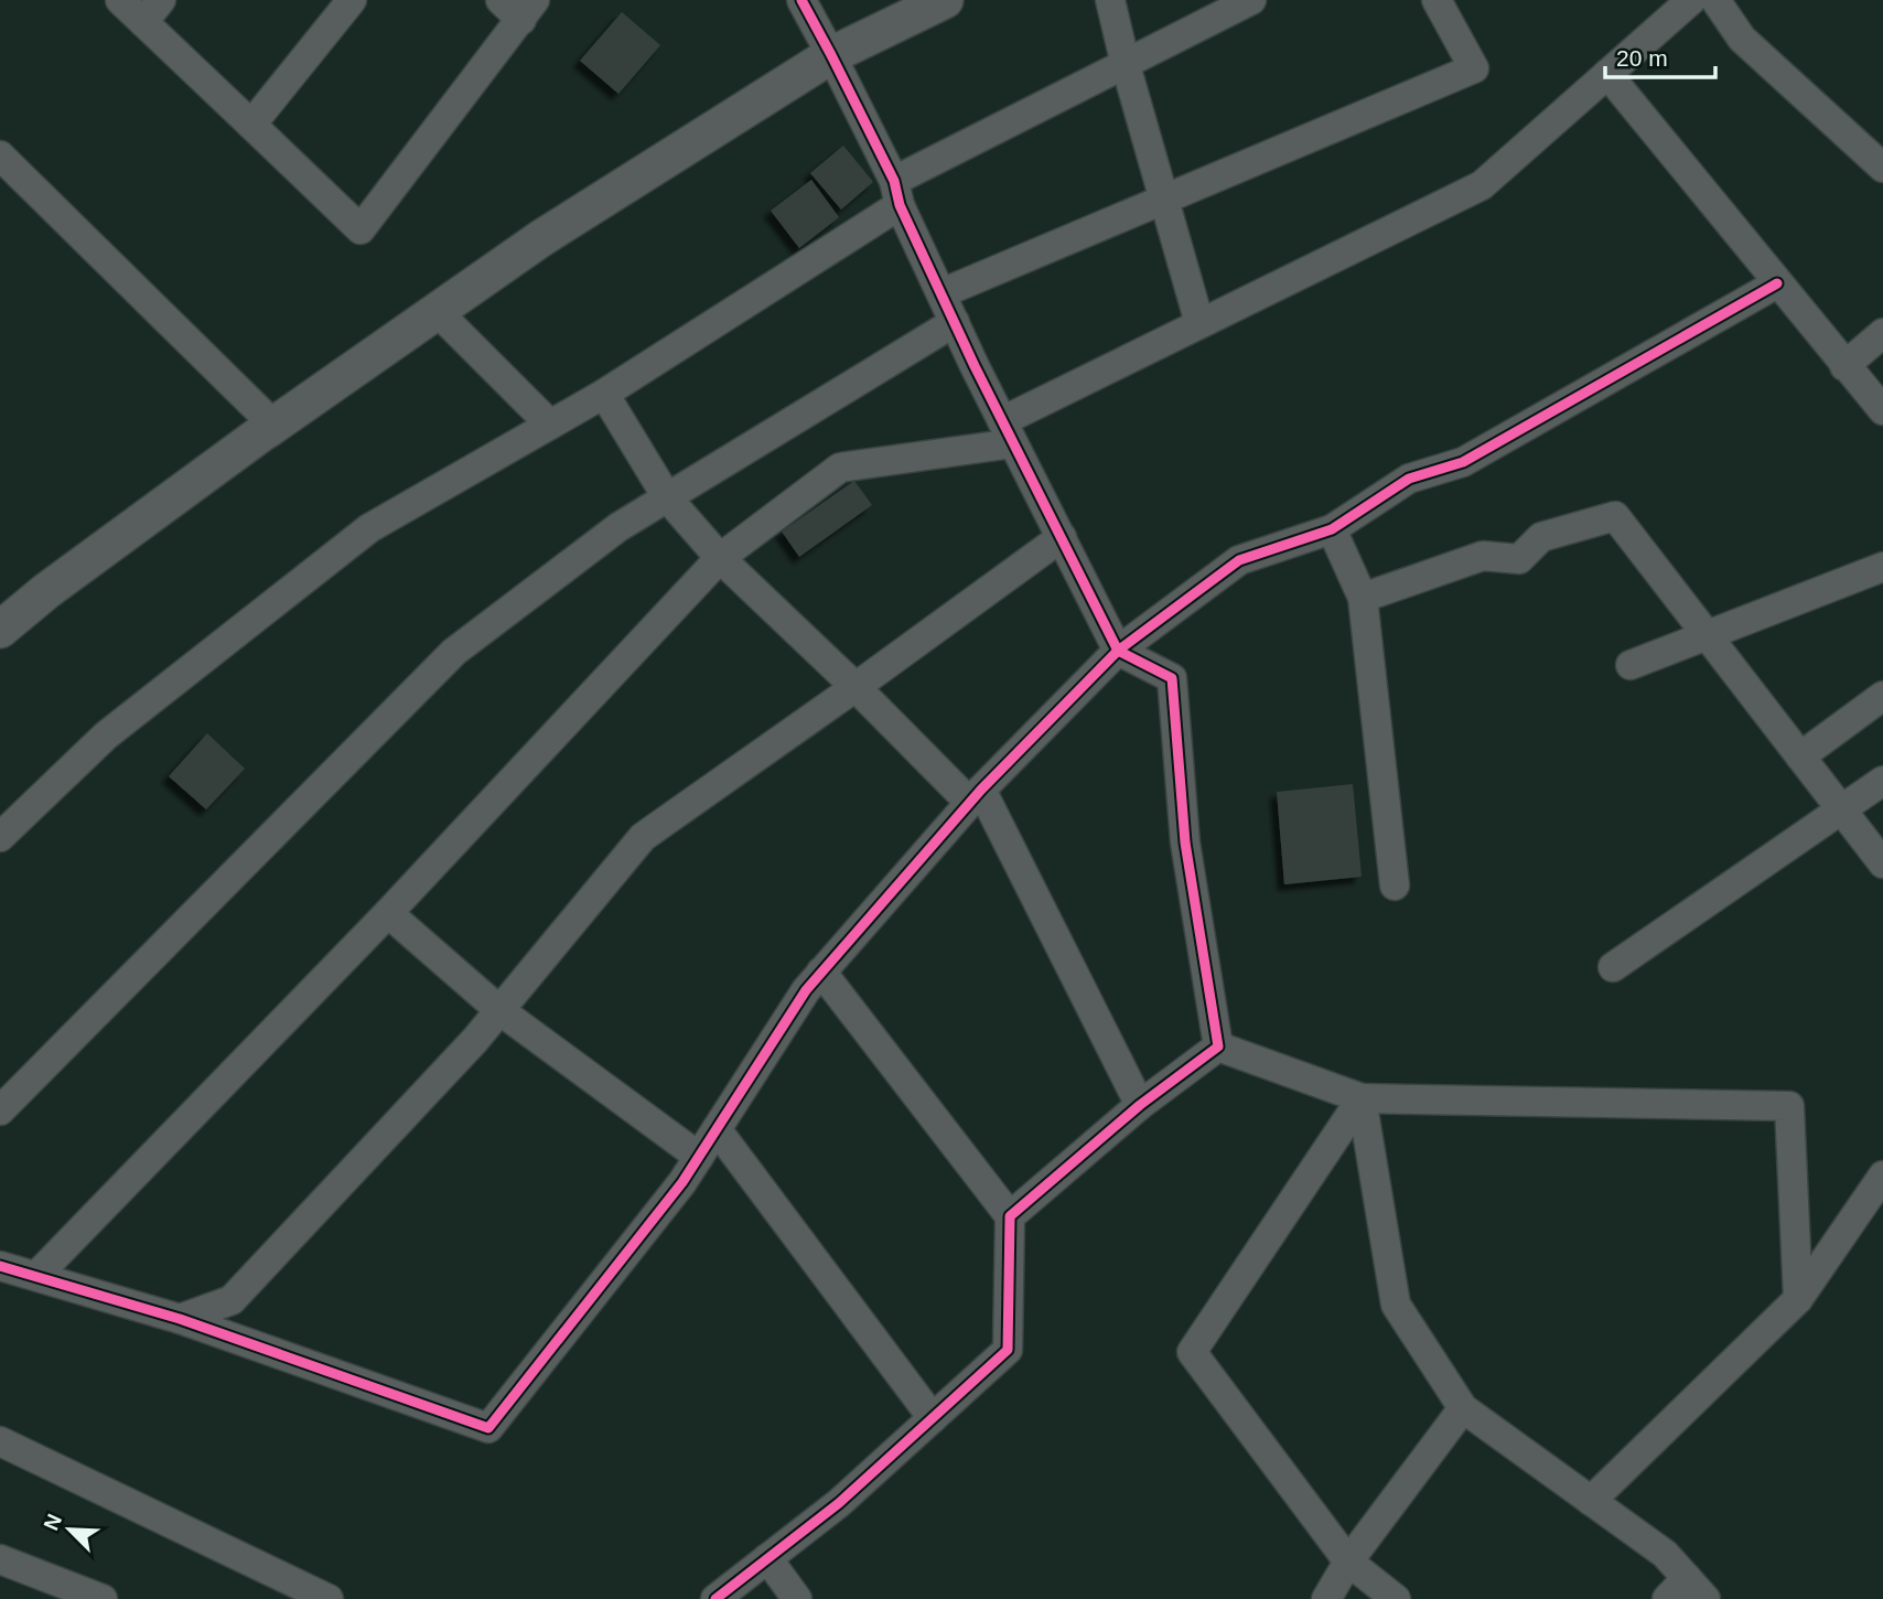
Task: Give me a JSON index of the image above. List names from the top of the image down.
{
  "scale_bar": "20 m",
  "north": "top left"
}
